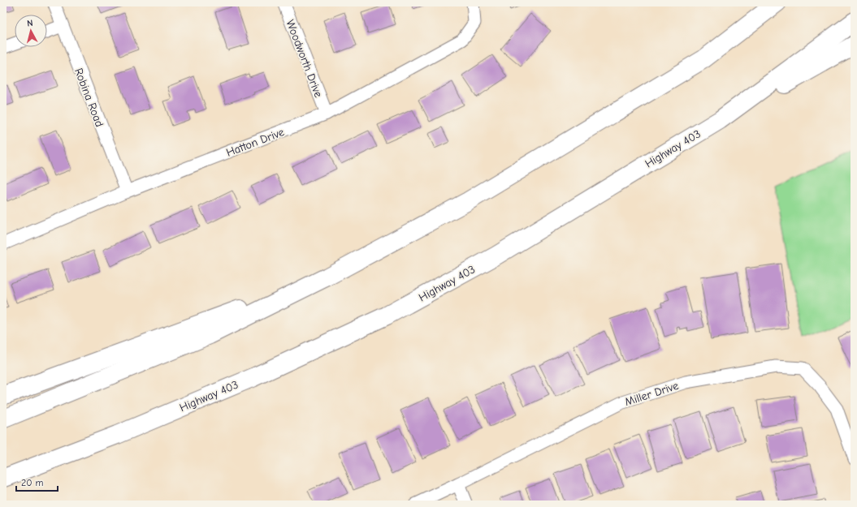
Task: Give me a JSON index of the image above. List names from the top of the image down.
{
  "streets": {
    "highway": ["Highway 403"],
    "street": [
      "Woodworth Drive",
      "Robina Road",
      "Hatton Drive",
      "Miller Drive"
    ]
  },
  "crossings": [
    ["Woodworth Drive", "Hatton Drive"],
    ["Robina Road", "Hatton Drive"]
  ],
  "scale_bar": "20 m",
  "north": "top"
}
